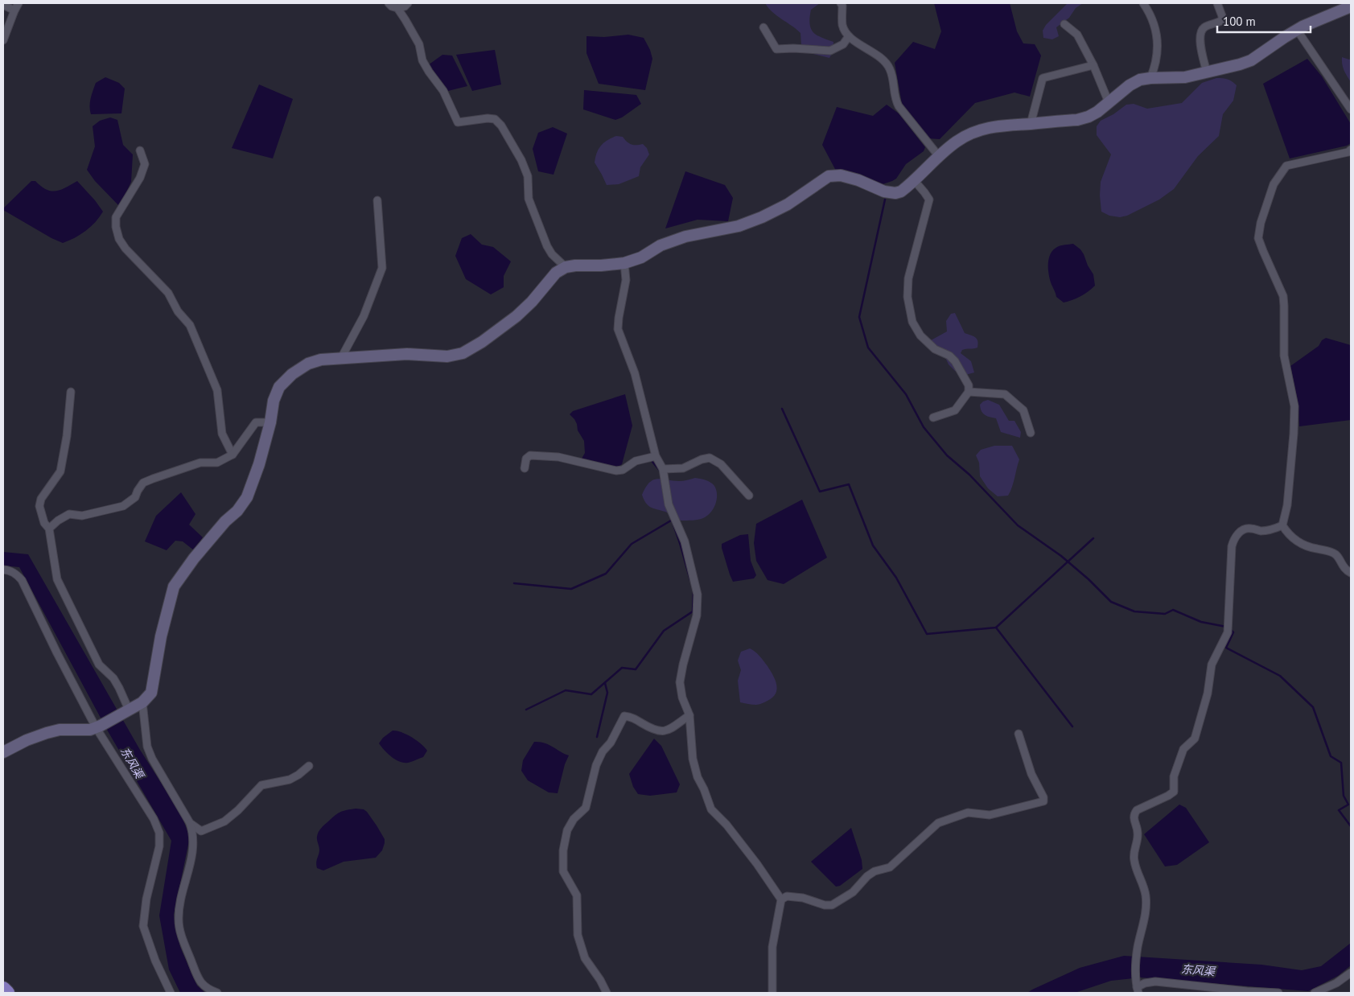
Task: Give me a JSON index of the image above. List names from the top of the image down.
{
  "water": ["东风渠"],
  "scale_bar": "100 m"
}
